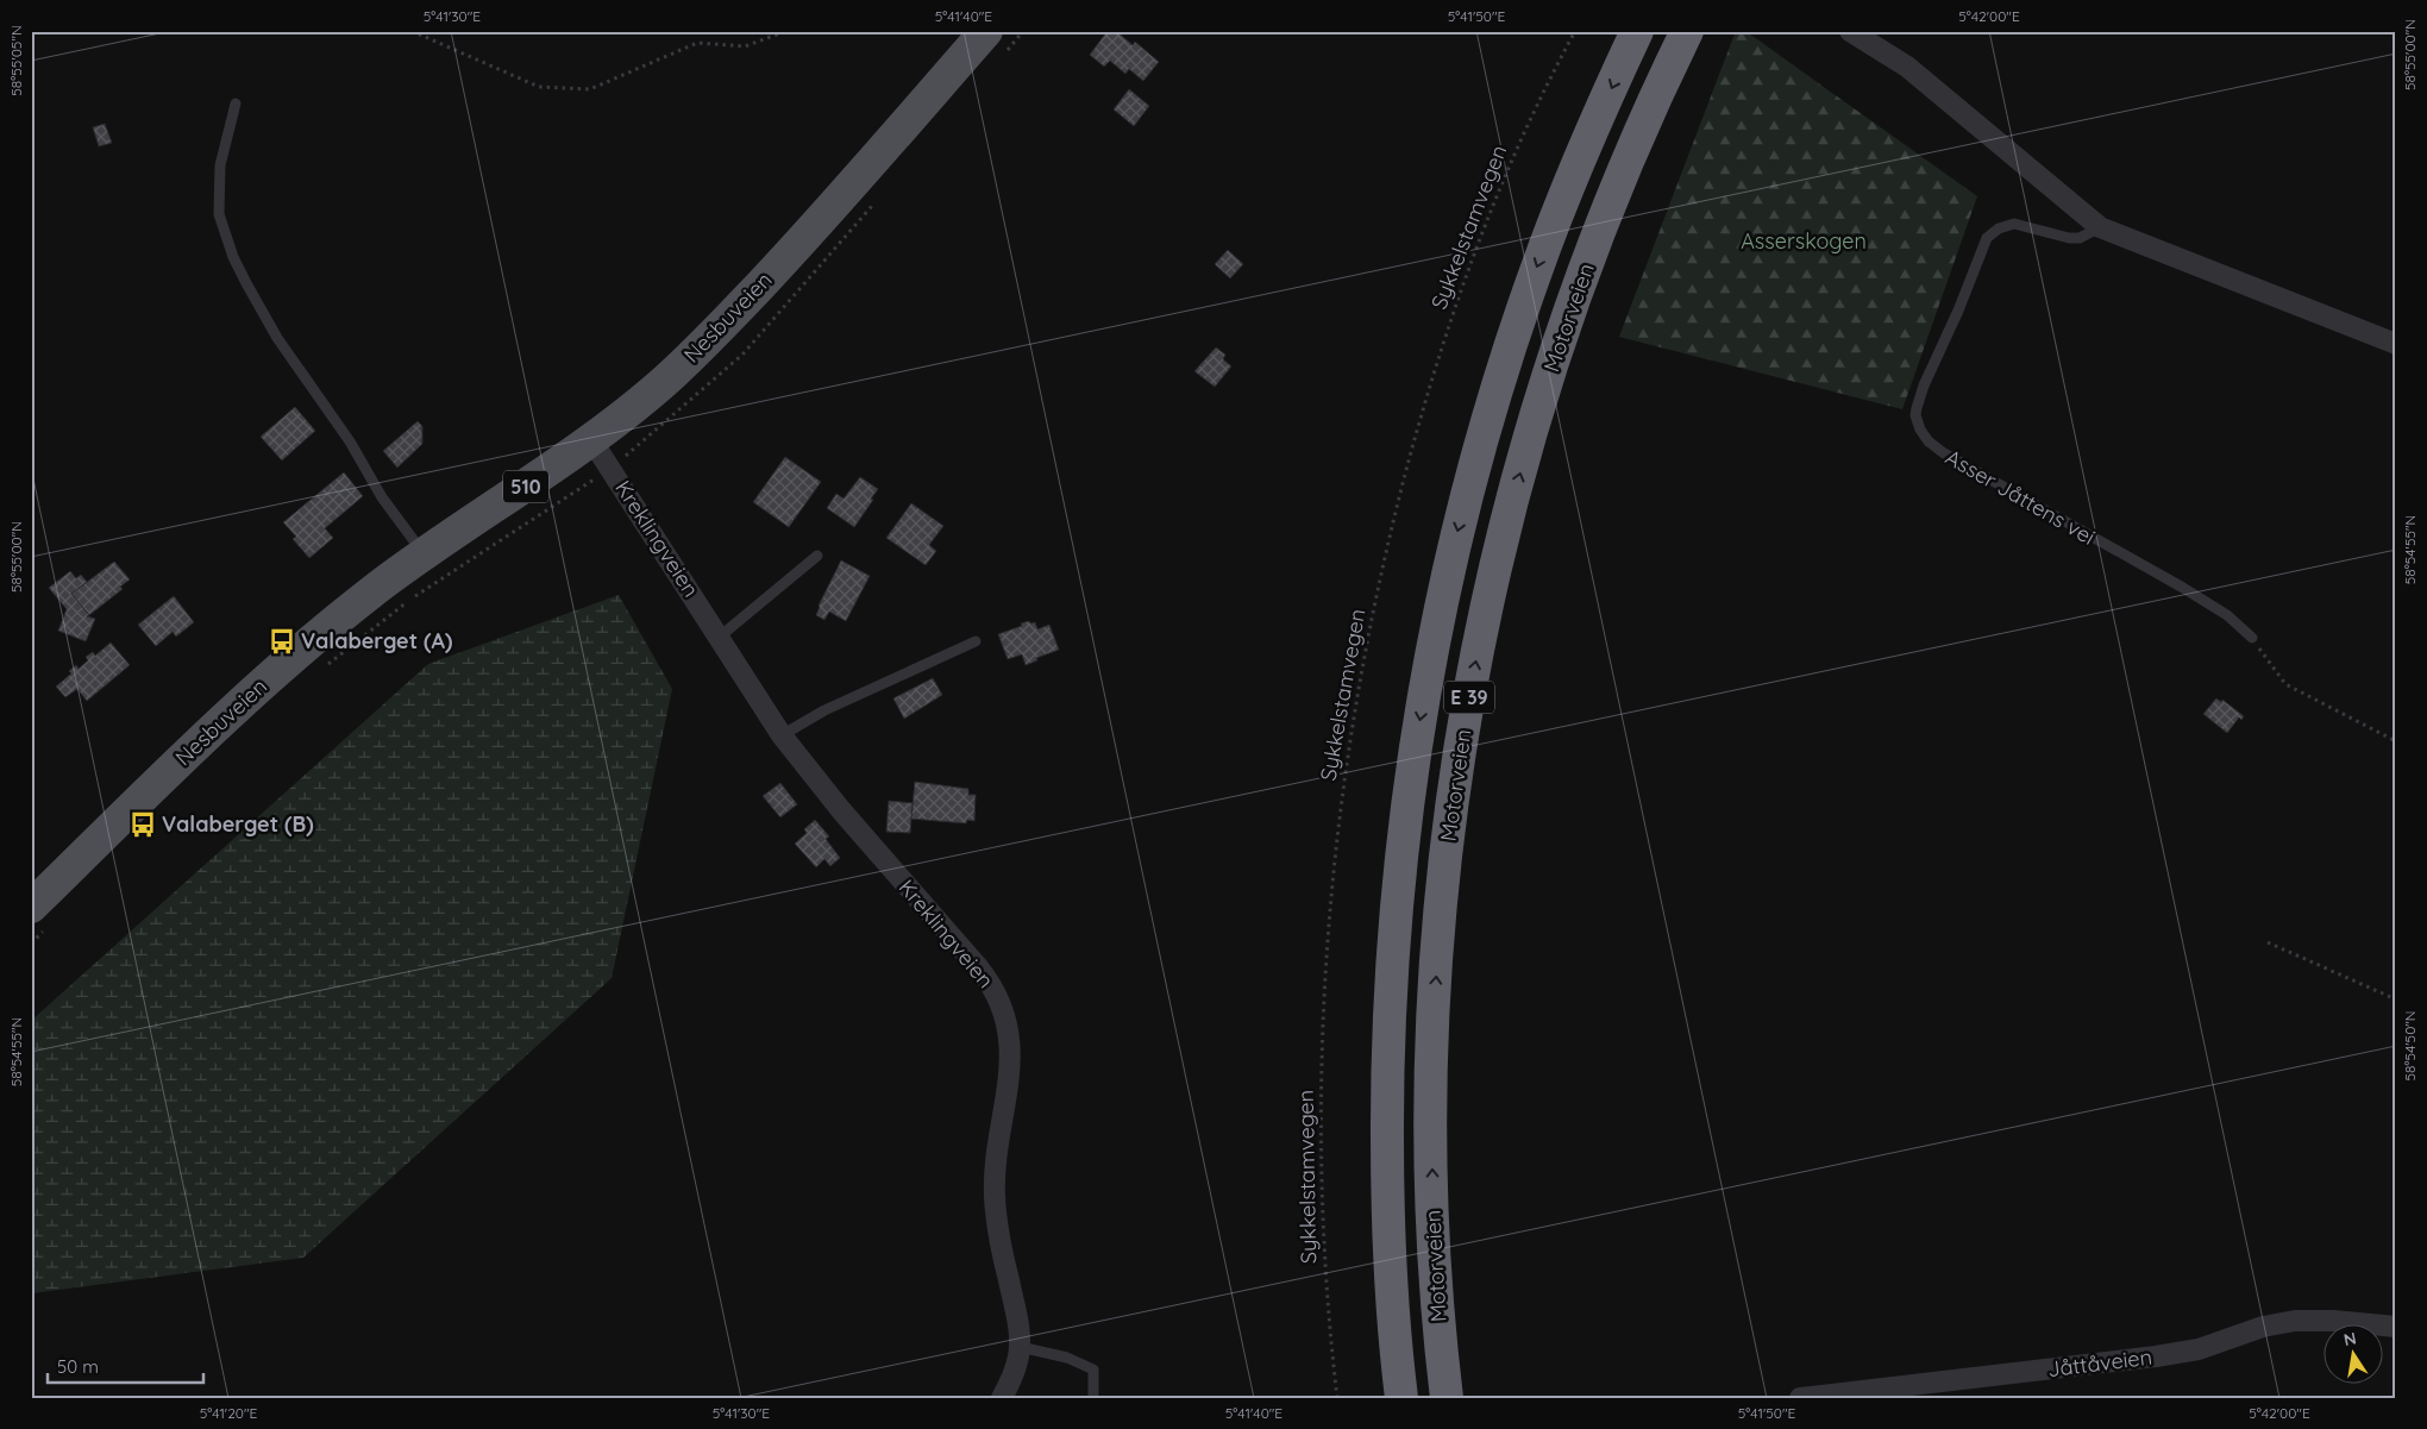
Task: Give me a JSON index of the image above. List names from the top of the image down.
{
  "streets": {
    "highway": ["Motorveien", "E 39"],
    "main road": ["Nesbuveien", "510"],
    "street": ["Kreklingveien", "Jåttåveien"],
    "lane": ["Asser Jåttens vei"],
    "path": ["Sykkelstamvegen"]
  },
  "crossings": [
    ["Nesbuveien", "Kreklingveien"]
  ],
  "parks": ["Asserskogen"],
  "places": {
    "bus stop": ["Valaberget (A)", "Valaberget (B)"]
  },
  "scale_bar": "50 m",
  "north": "top",
  "coordinates": [
    "5°41'30\"E",
    "5°41'40\"E",
    "5°41'50\"E",
    "5°42'00\"E",
    "58°55'00\"N",
    "58°55'05\"N",
    "58°54'55\"N",
    "58°54'50\"N",
    "5°41'20\"E"
  ]
}
